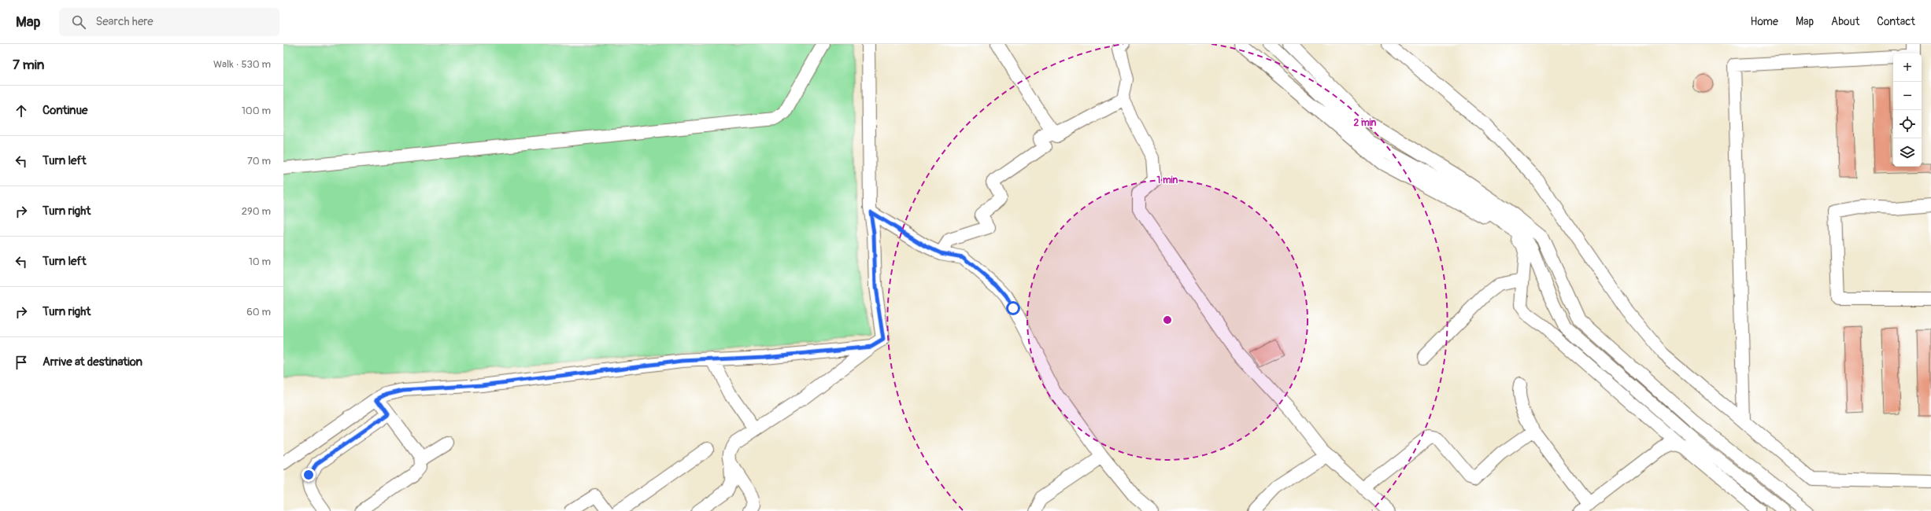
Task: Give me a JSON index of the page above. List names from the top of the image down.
{
  "page": {
    "header": "Map",
    "search": "Search here",
    "nav": [
      "Home",
      "Map",
      "About",
      "Contact"
    ],
    "heading": ["7 min", "Walk · 530 m"],
    "map_buttons": ["+", "−"],
    "list": [
      ["Continue", "100 m"],
      ["Turn left", "70 m"],
      ["Turn right", "290 m"],
      ["Turn left", "10 m"],
      ["Turn right", "60 m"],
      "Arrive at destination"
    ]
  },
  "rings": ["2 min", "1 min"]
}
